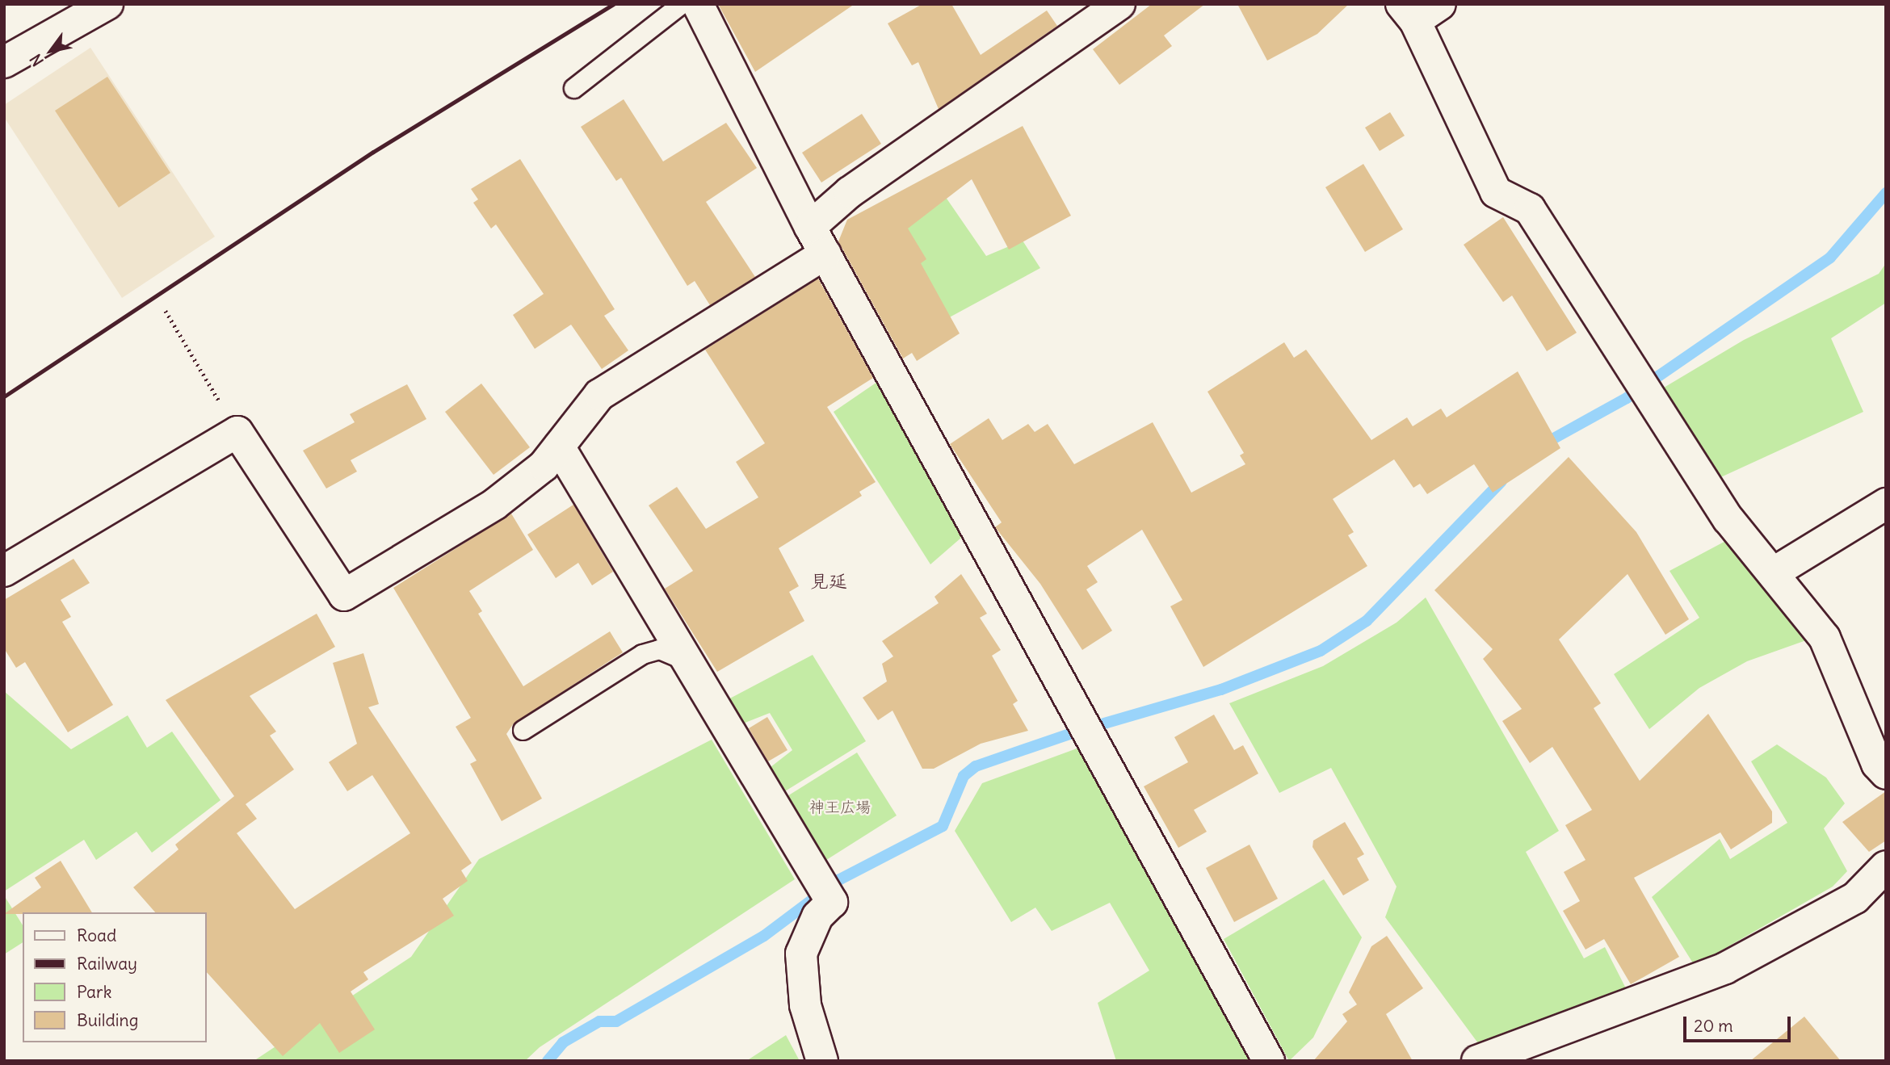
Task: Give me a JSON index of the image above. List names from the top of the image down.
{
  "districts": ["見延"],
  "parks": ["神王広場"],
  "legend": [
    "Road",
    "Railway",
    "Park",
    "Building"
  ],
  "scale_bar": "20 m",
  "north": "bottom left"
}
